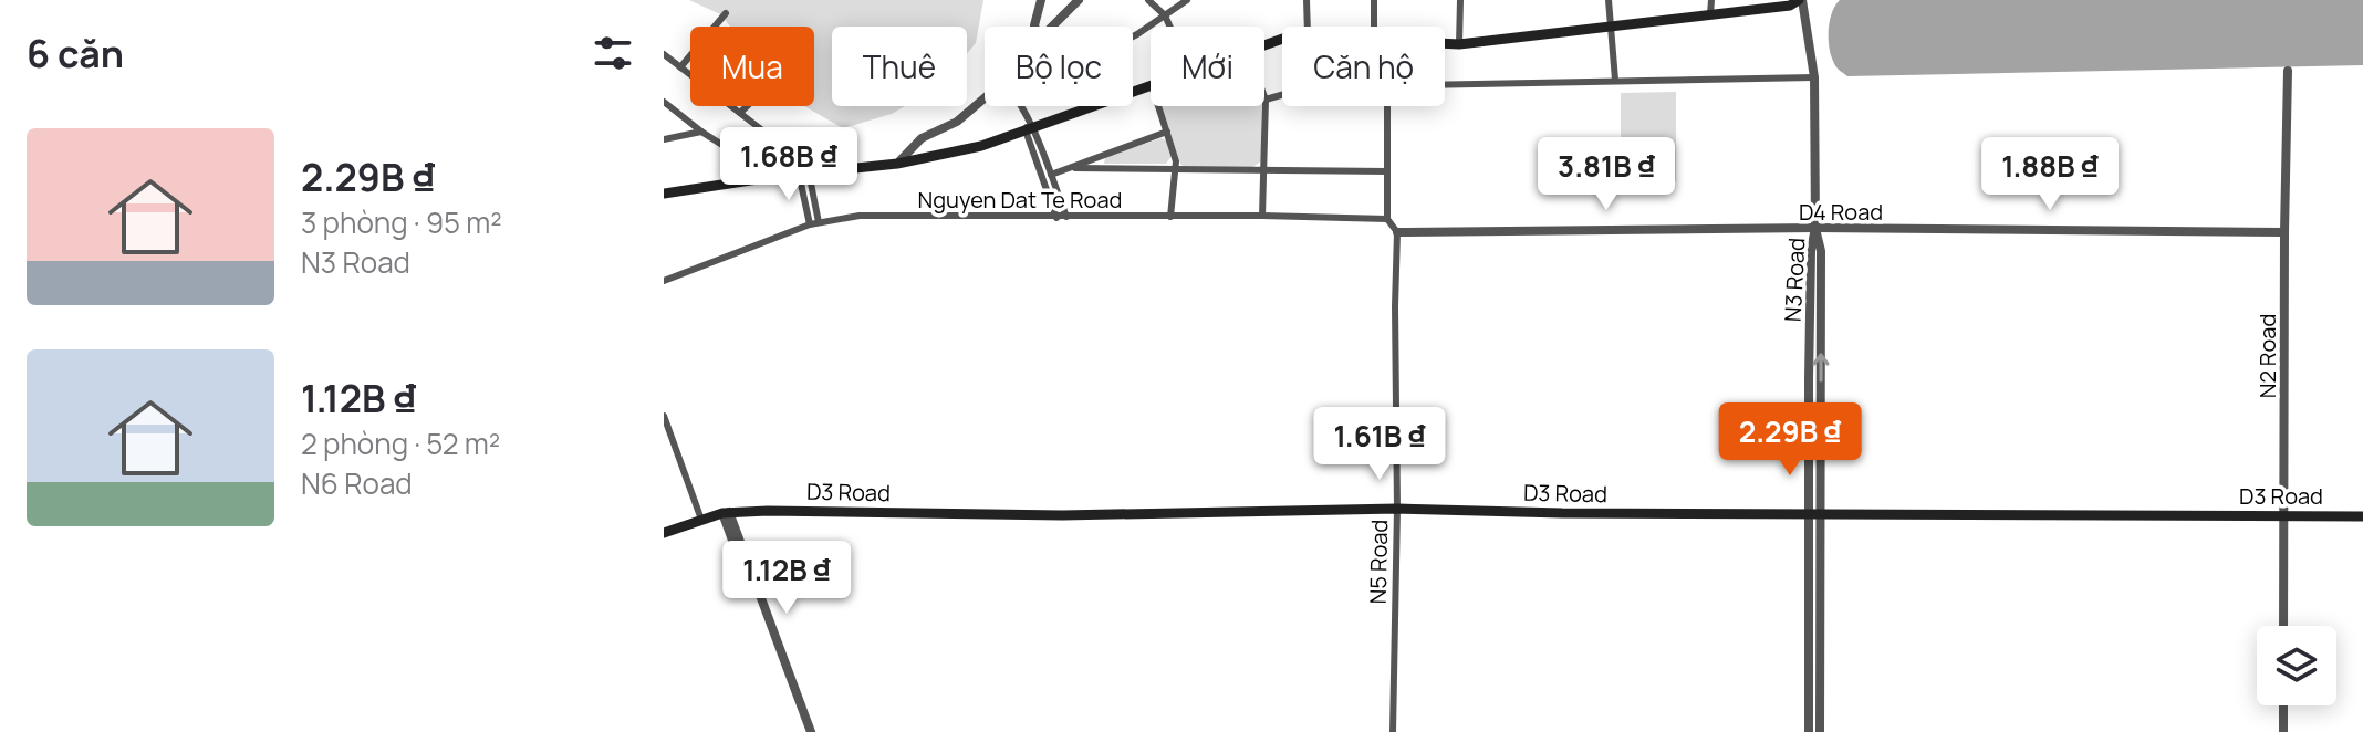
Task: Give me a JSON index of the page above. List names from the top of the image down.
{
  "streets": {
    "main road": ["D3 Road"],
    "street": [
      "Nguyen Dat Te Road",
      "D4 Road",
      "N3 Road",
      "N2 Road",
      "N5 Road"
    ]
  },
  "crossings": [
    ["D4 Road", "N3 Road"],
    ["D4 Road", "N2 Road"],
    ["D4 Road", "N5 Road"],
    ["N3 Road", "D3 Road"],
    ["N2 Road", "D3 Road"],
    ["D3 Road", "N5 Road"]
  ],
  "page": {
    "heading": "6 căn",
    "chip": [
      "Mua",
      "Thuê",
      "Bộ lọc",
      "Mới",
      "Căn hộ"
    ],
    "list": [
      {
        "name": "2.29B ₫",
        "note": "3 phòng · 95 m² · N3 Road"
      },
      {
        "name": "1.12B ₫",
        "note": "2 phòng · 52 m² · N6 Road"
      }
    ],
    "price": [
      "1.68B ₫",
      "3.81B ₫",
      "1.88B ₫",
      "2.29B ₫",
      "1.61B ₫",
      "1.12B ₫"
    ]
  }
}
